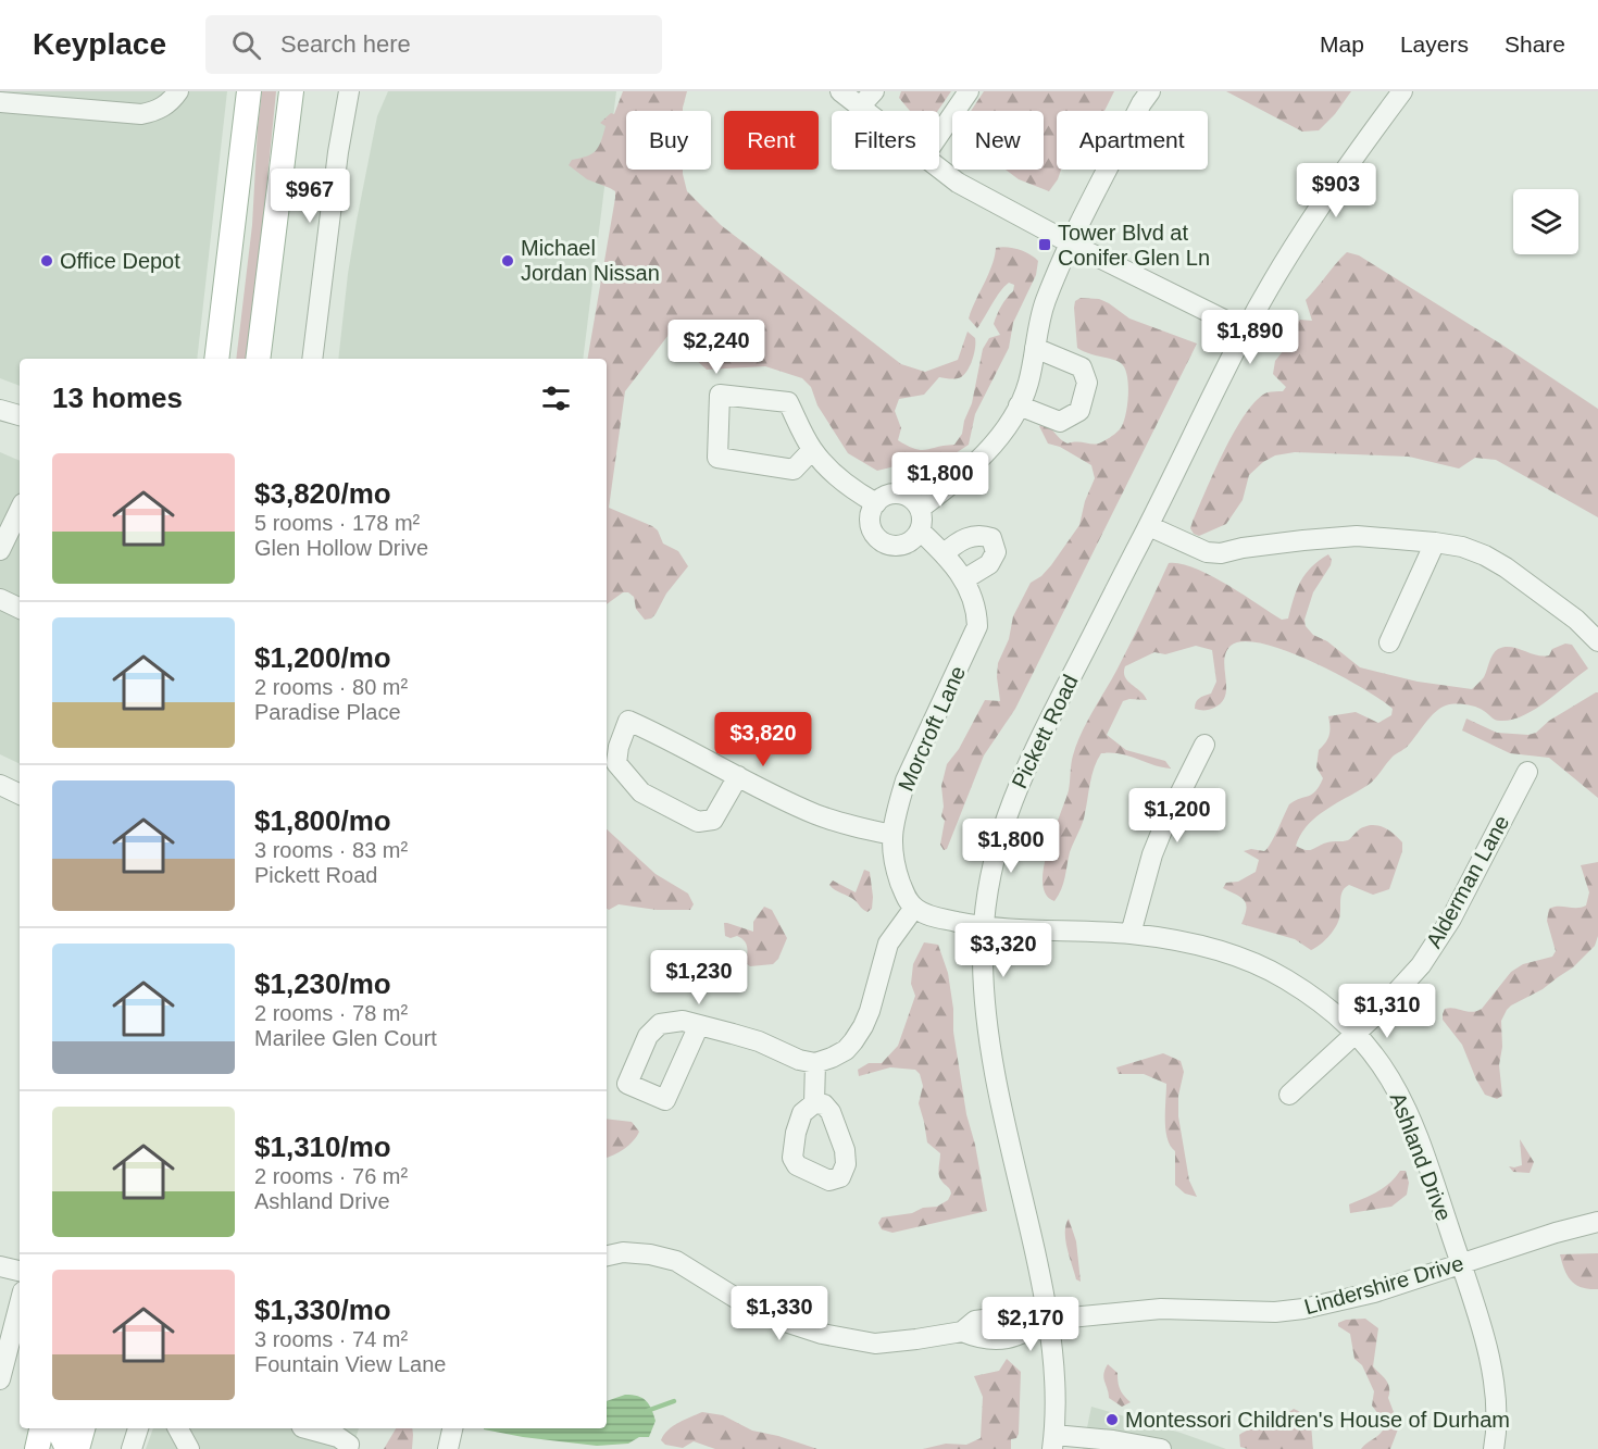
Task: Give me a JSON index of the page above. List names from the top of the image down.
{
  "streets": {
    "street": [
      "Morcroft Lane",
      "Pickett Road",
      "Alderman Lane",
      "Ashland Drive",
      "Lindershire Drive"
    ]
  },
  "crossings": [
    ["Pickett Road", "Ashland Drive"],
    ["Pickett Road", "Lindershire Drive"],
    ["Alderman Lane", "Ashland Drive"],
    ["Ashland Drive", "Lindershire Drive"]
  ],
  "places": {
    "transit": ["Tower Blvd at Conifer Glen Ln"],
    "other": ["Office Depot", "Michael Jordan Nissan", "Montessori Children's House of Durham"]
  },
  "page": {
    "header": "Keyplace",
    "search": "Search here",
    "nav": ["Map", "Layers", "Share"],
    "chip": [
      "Buy",
      "Rent",
      "Filters",
      "New",
      "Apartment"
    ],
    "price": [
      "$903",
      "$967",
      "$1,890",
      "$2,240",
      "$1,800",
      "$3,820",
      "$1,200",
      "$1,800",
      "$3,320",
      "$1,230",
      "$1,310",
      "$1,330",
      "$2,170"
    ],
    "heading": "13 homes",
    "list": [
      {
        "name": "$3,820/mo",
        "note": "5 rooms · 178 m² · Glen Hollow Drive"
      },
      {
        "name": "$1,200/mo",
        "note": "2 rooms · 80 m² · Paradise Place"
      },
      {
        "name": "$1,800/mo",
        "note": "3 rooms · 83 m² · Pickett Road"
      },
      {
        "name": "$1,230/mo",
        "note": "2 rooms · 78 m² · Marilee Glen Court"
      },
      {
        "name": "$1,310/mo",
        "note": "2 rooms · 76 m² · Ashland Drive"
      },
      {
        "name": "$1,330/mo",
        "note": "3 rooms · 74 m² · Fountain View Lane"
      }
    ]
  }
}
